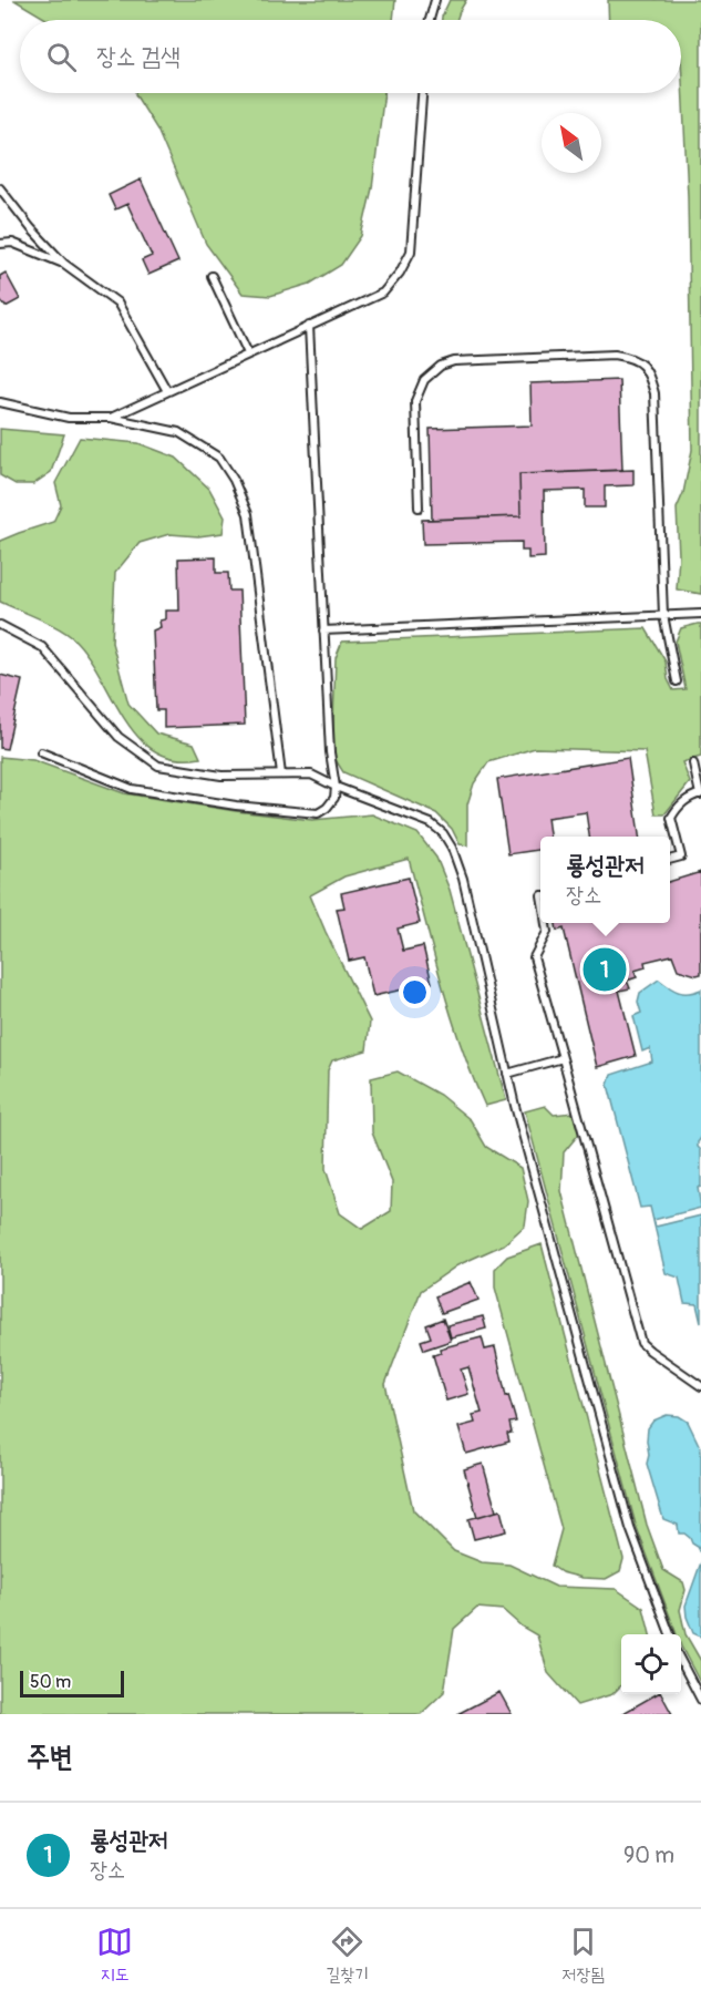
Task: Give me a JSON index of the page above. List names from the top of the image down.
{
  "scale_bar": "50 m",
  "north": "top left",
  "page": {
    "search": "장소 검색",
    "popup": ["룡성관저", "장소"],
    "pins": "1",
    "scale": "50 m",
    "heading": "주변",
    "list": [
      {
        "mark": "1",
        "name": "룡성관저",
        "note": "장소",
        "value": "90 m"
      }
    ],
    "nav": ["지도", "길찾기", "저장됨"]
  }
}
